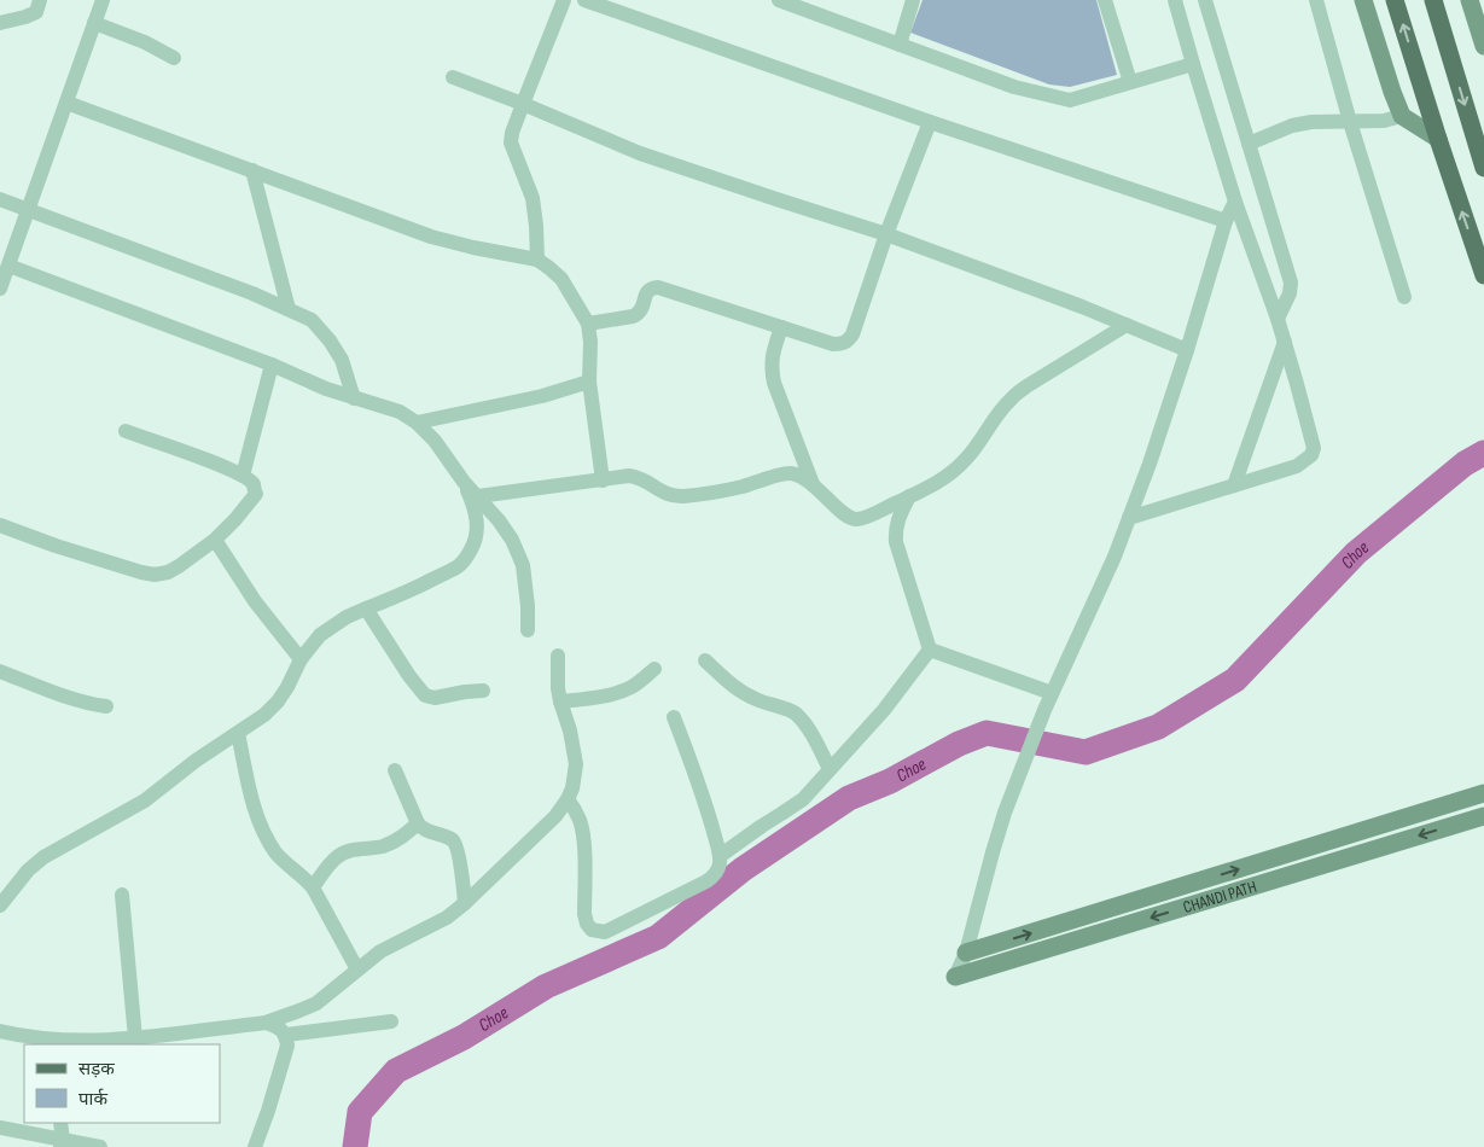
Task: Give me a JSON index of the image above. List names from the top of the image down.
{
  "streets": {
    "main road": ["CHANDI PATH"]
  },
  "water": ["Choe"],
  "legend": ["सड़क", "पार्क"]
}
